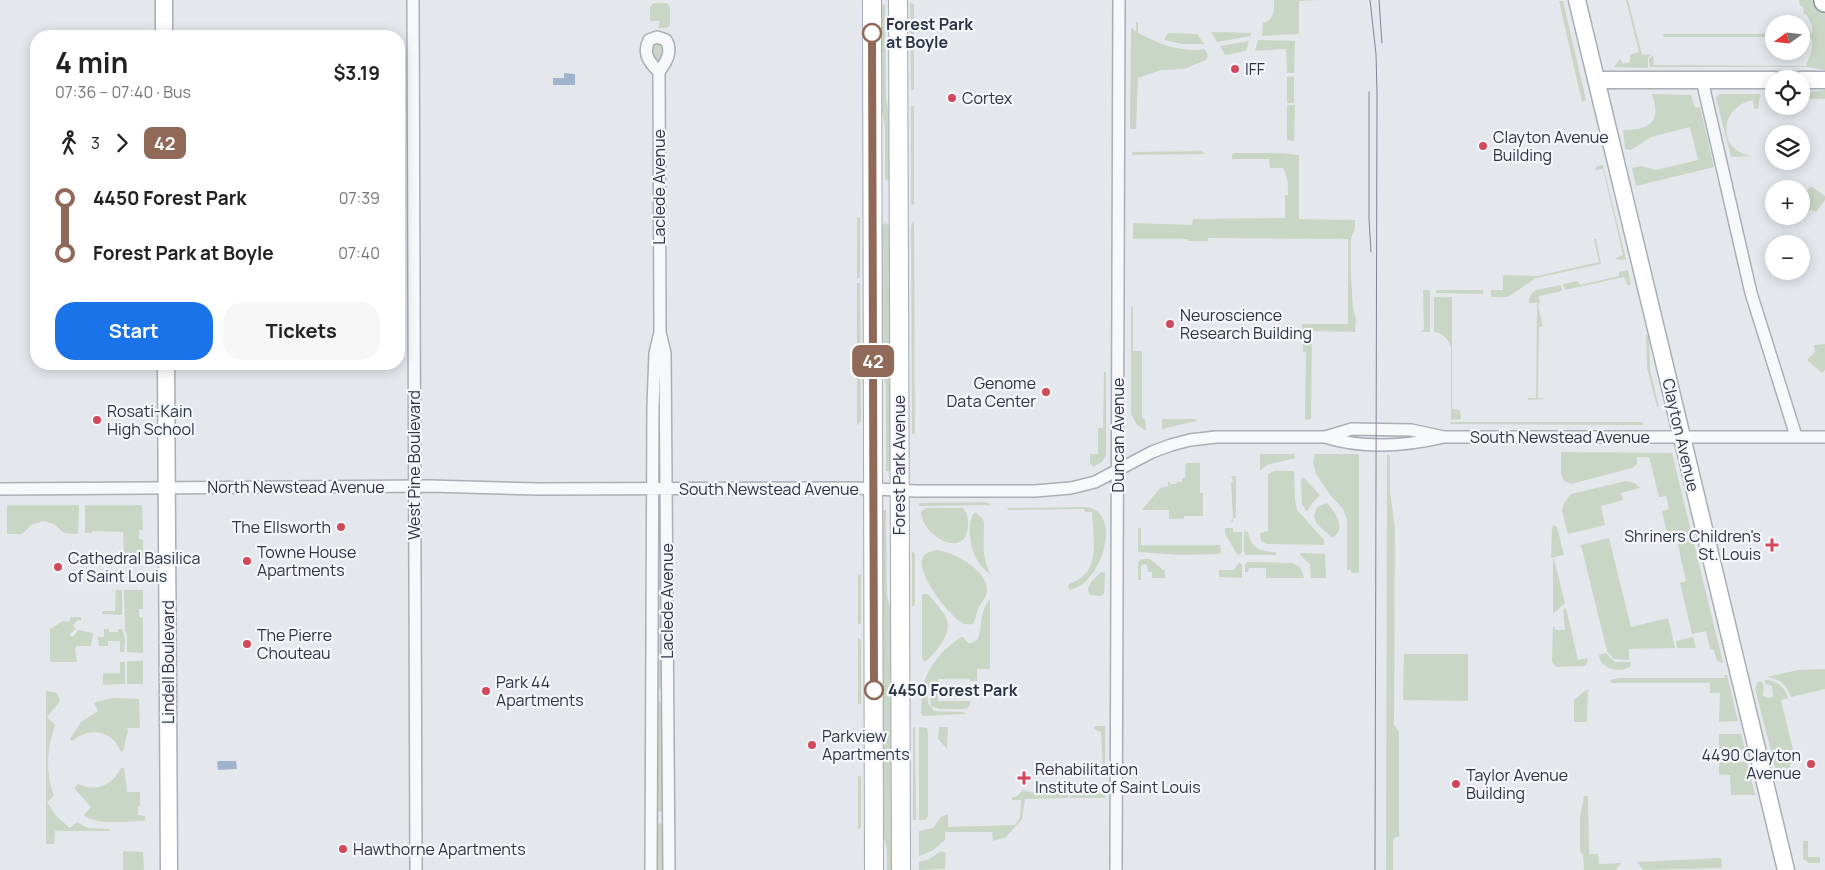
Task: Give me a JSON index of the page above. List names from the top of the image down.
{
  "streets": {
    "main road": ["Forest Park Avenue"],
    "street": [
      "Laclede Avenue",
      "Duncan Avenue",
      "Clayton Avenue",
      "South Newstead Avenue",
      "West Pine Boulevard",
      "North Newstead Avenue",
      "Lindell Boulevard"
    ]
  },
  "crossings": [
    ["Laclede Avenue", "South Newstead Avenue"],
    ["Laclede Avenue", "North Newstead Avenue"],
    ["Duncan Avenue", "South Newstead Avenue"],
    ["Clayton Avenue", "South Newstead Avenue"],
    ["South Newstead Avenue", "Forest Park Avenue"],
    ["South Newstead Avenue", "North Newstead Avenue"],
    ["West Pine Boulevard", "North Newstead Avenue"],
    ["North Newstead Avenue", "Lindell Boulevard"]
  ],
  "places": {
    "other": [
      "Forest Park at Boyle",
      "IFF",
      "Cortex",
      "Clayton Avenue Building",
      "Neuroscience Research Building",
      "Genome Data Center",
      "Rosati-Kain High School",
      "The Ellsworth",
      "Towne House Apartments",
      "Cathedral Basilica of Saint Louis",
      "The Pierre Chouteau",
      "4450 Forest Park",
      "Park 44 Apartments",
      "Parkview Apartments",
      "4490 Clayton Avenue",
      "Taylor Avenue Building",
      "Hawthorne Apartments"
    ],
    "health": ["Shriners Children's St. Louis", "Rehabilitation Institute of Saint Louis"]
  },
  "lines": ["bus line 42"],
  "north": "left",
  "page": {
    "on_map": "42",
    "map_buttons": ["+", "−"],
    "heading": ["4 min", "07:36 – 07:40 · Bus", "$3.19"],
    "legs": ["3", "42"],
    "list": [
      {
        "name": "4450 Forest Park",
        "value": "07:39"
      },
      {
        "name": "Forest Park at Boyle",
        "value": "07:40"
      }
    ],
    "buttons": ["Start", "Tickets"]
  }
}
